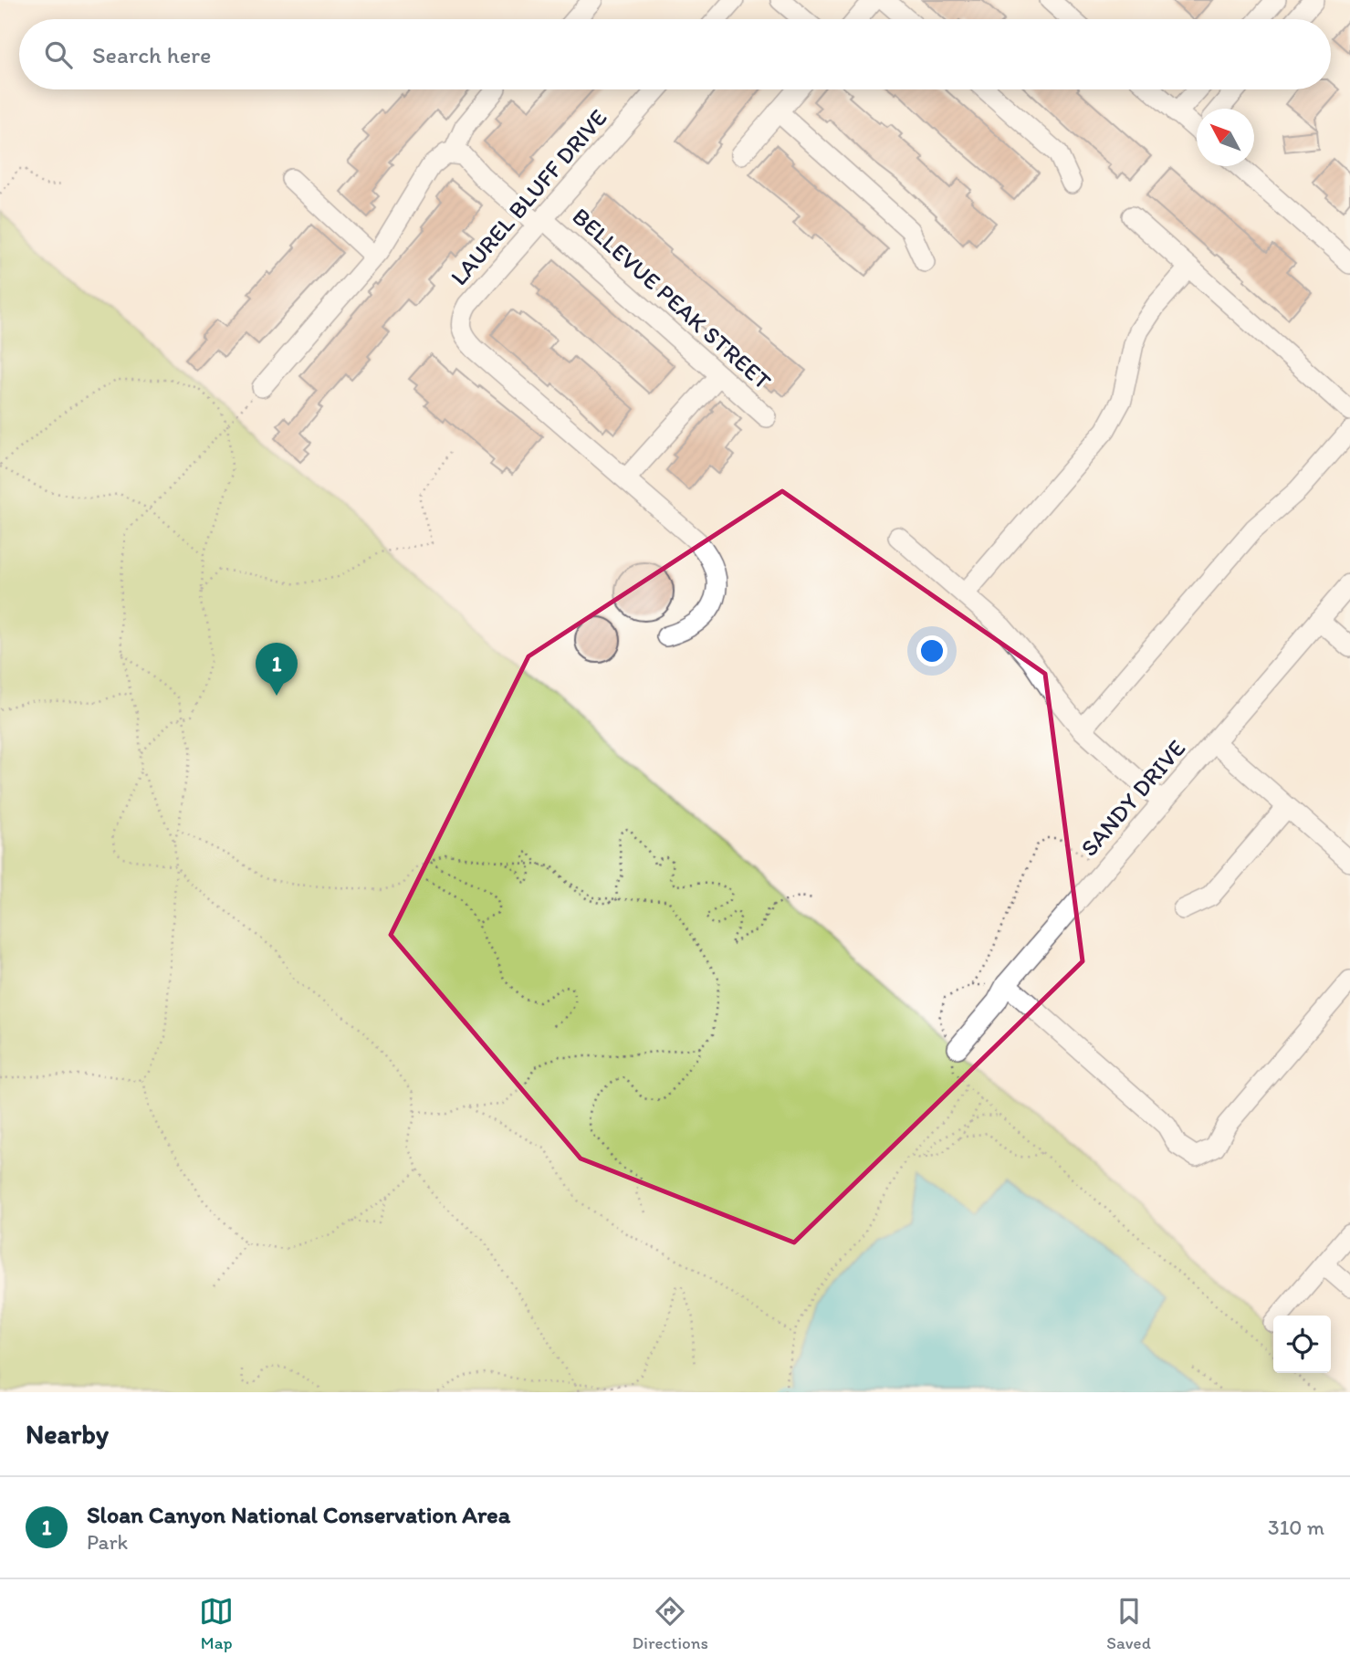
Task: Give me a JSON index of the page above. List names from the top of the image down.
{
  "streets": {
    "street": ["LAUREL BLUFF DRIVE", "BELLEVUE PEAK STREET", "SANDY DRIVE"]
  },
  "crossings": [
    ["LAUREL BLUFF DRIVE", "BELLEVUE PEAK STREET"]
  ],
  "north": "top left",
  "page": {
    "search": "Search here",
    "pins": "1",
    "heading": "Nearby",
    "list": [
      {
        "mark": "1",
        "name": "Sloan Canyon National Conservation Area",
        "note": "Park",
        "value": "310 m"
      }
    ],
    "nav": ["Map", "Directions", "Saved"]
  }
}
